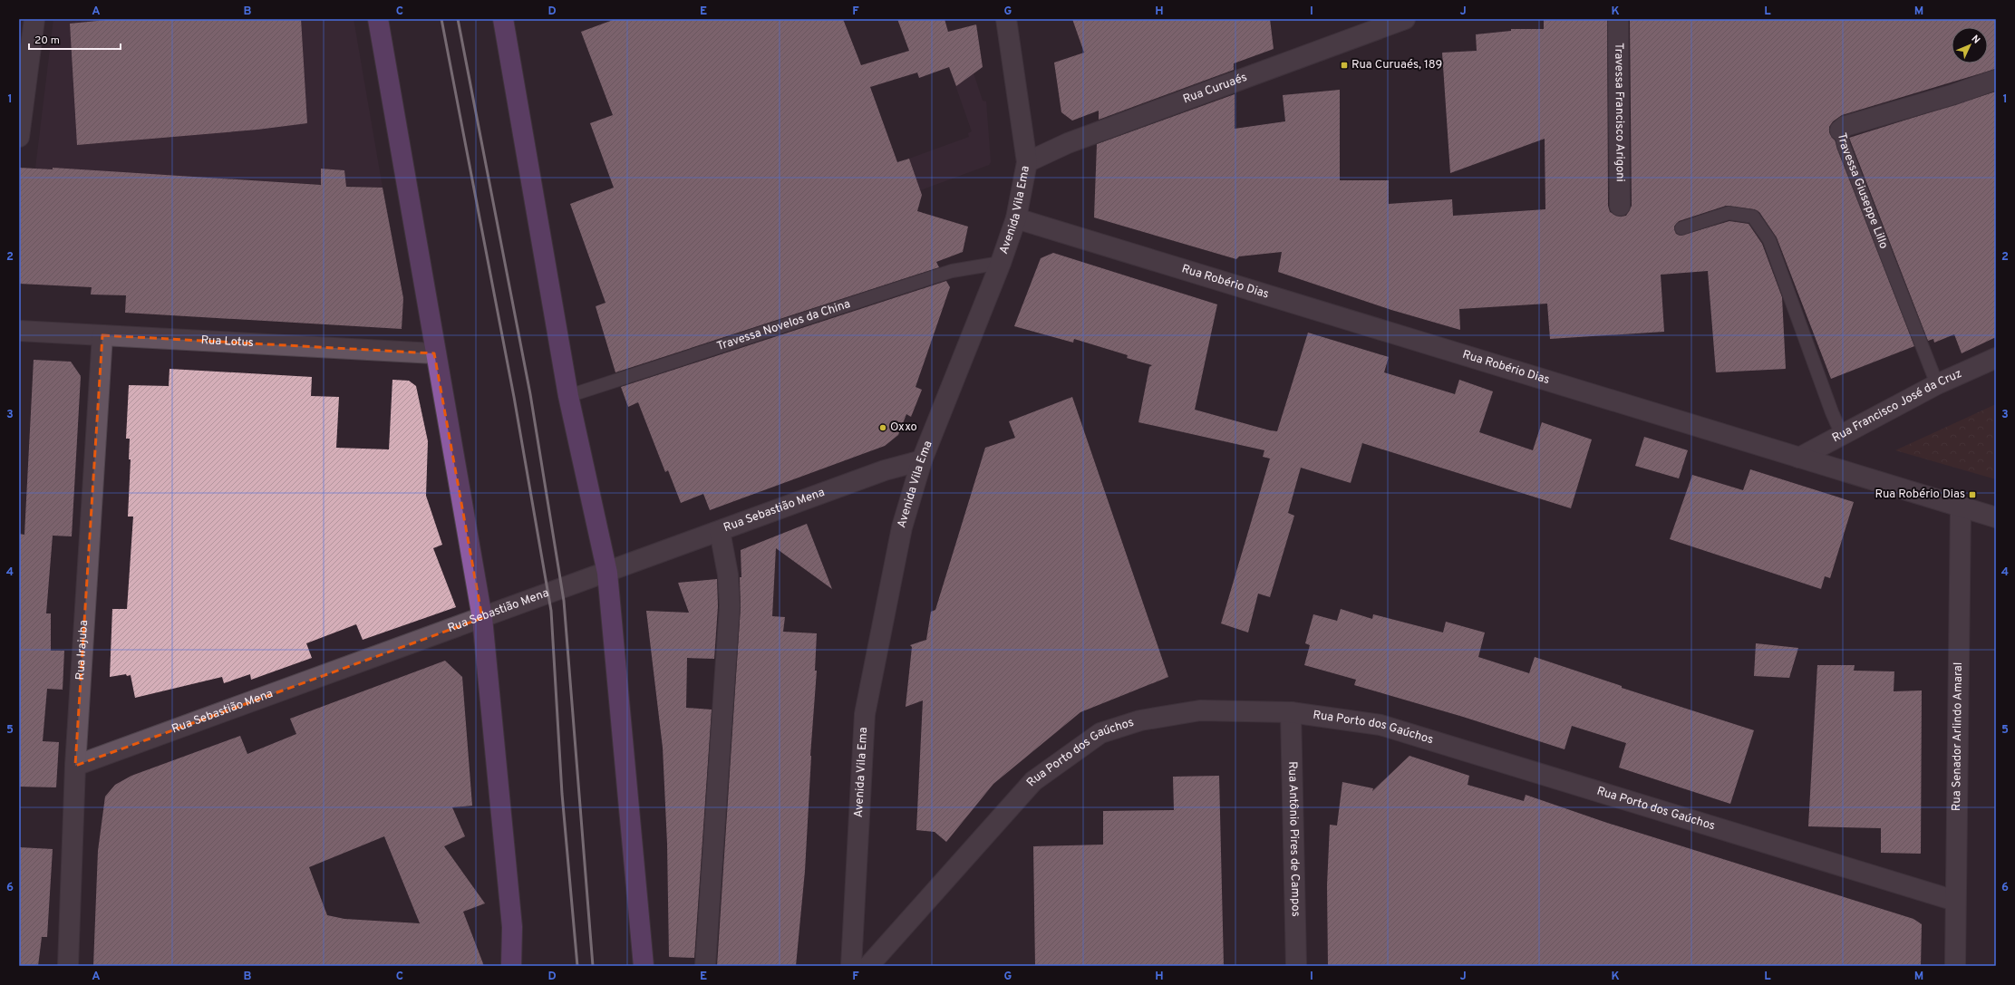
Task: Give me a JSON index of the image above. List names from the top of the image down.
{
  "streets": {
    "street": [
      "Rua Curuaés",
      "Travessa Francisco Arigoni",
      "Travessa Giuseppe Lillo",
      "Avenida Vila Ema",
      "Rua Robério Dias",
      "Rua Lotus",
      "Rua Francisco José da Cruz",
      "Rua Sebastião Mena",
      "Rua Irajuba",
      "Rua Porto dos Gaúchos",
      "Rua Senador Arlindo Amaral",
      "Rua Antônio Pires de Campos"
    ],
    "lane": ["Travessa Novelos da China"]
  },
  "crossings": [
    ["Rua Curuaés", "Avenida Vila Ema"],
    ["Travessa Giuseppe Lillo", "Rua Francisco José da Cruz"],
    ["Avenida Vila Ema", "Rua Robério Dias"],
    ["Avenida Vila Ema", "Travessa Novelos da China"],
    ["Avenida Vila Ema", "Rua Sebastião Mena"],
    ["Rua Robério Dias", "Rua Francisco José da Cruz"],
    ["Rua Robério Dias", "Rua Senador Arlindo Amaral"],
    ["Rua Lotus", "Rua Irajuba"],
    ["Rua Sebastião Mena", "Rua Irajuba"],
    ["Rua Porto dos Gaúchos", "Rua Senador Arlindo Amaral"],
    ["Rua Porto dos Gaúchos", "Rua Antônio Pires de Campos"]
  ],
  "places": {
    "transit": ["Rua Curuaés, 189", "Rua Robério Dias"],
    "other": ["Oxxo"]
  },
  "scale_bar": "20 m",
  "north": "top right",
  "grid": {
    "columns": [
      "A",
      "B",
      "C",
      "D",
      "E",
      "F",
      "G",
      "H",
      "I",
      "J",
      "K",
      "L",
      "M"
    ],
    "rows": [
      "1",
      "2",
      "3",
      "4",
      "5",
      "6"
    ]
  }
}
